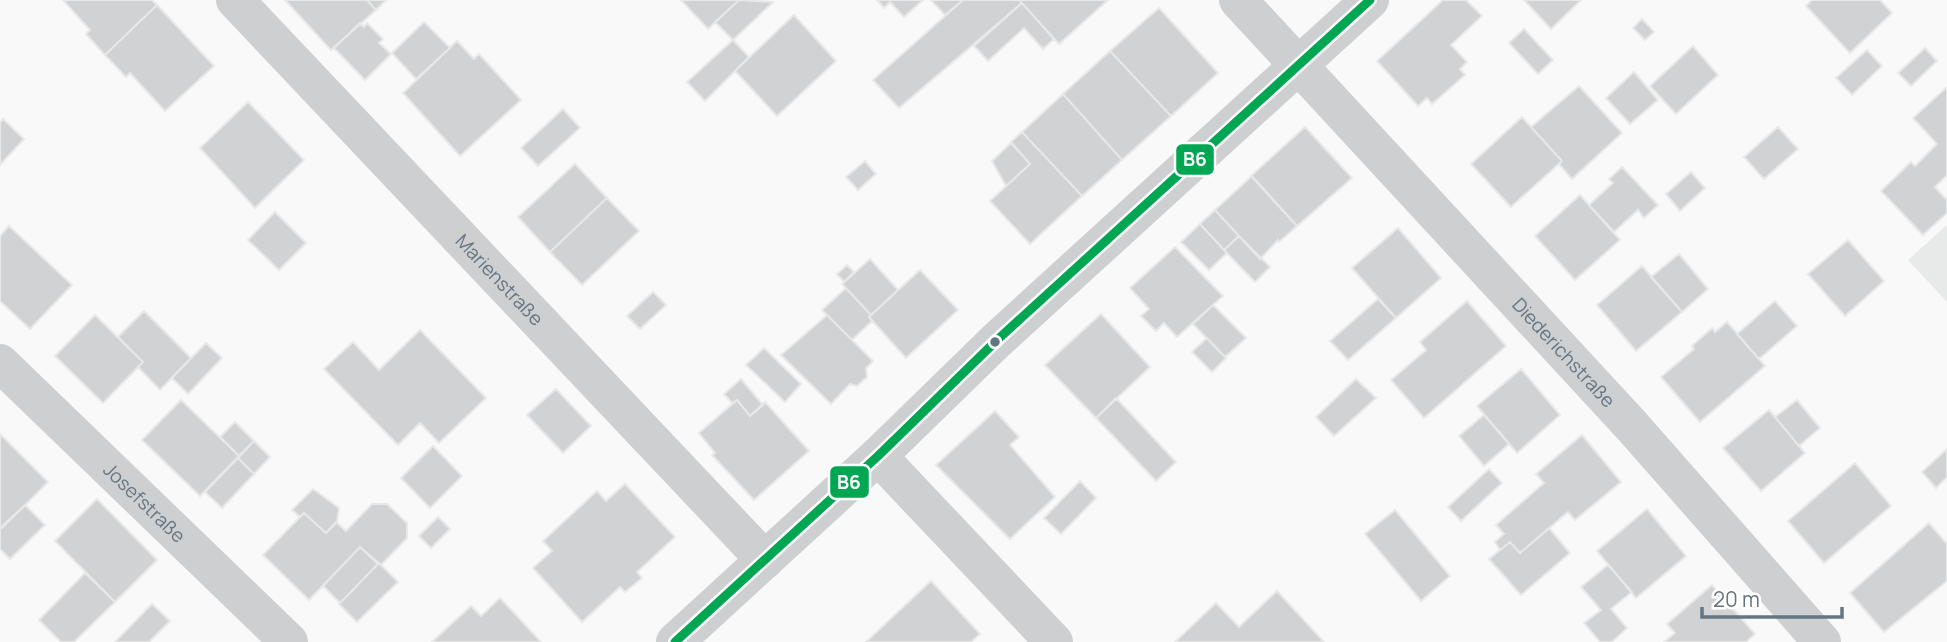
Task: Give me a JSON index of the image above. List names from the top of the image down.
{
  "streets": {
    "street": ["Marienstraße", "Diederichstraße", "Josefstraße"]
  },
  "lines": ["transit line B6"],
  "scale_bar": "20 m"
}
